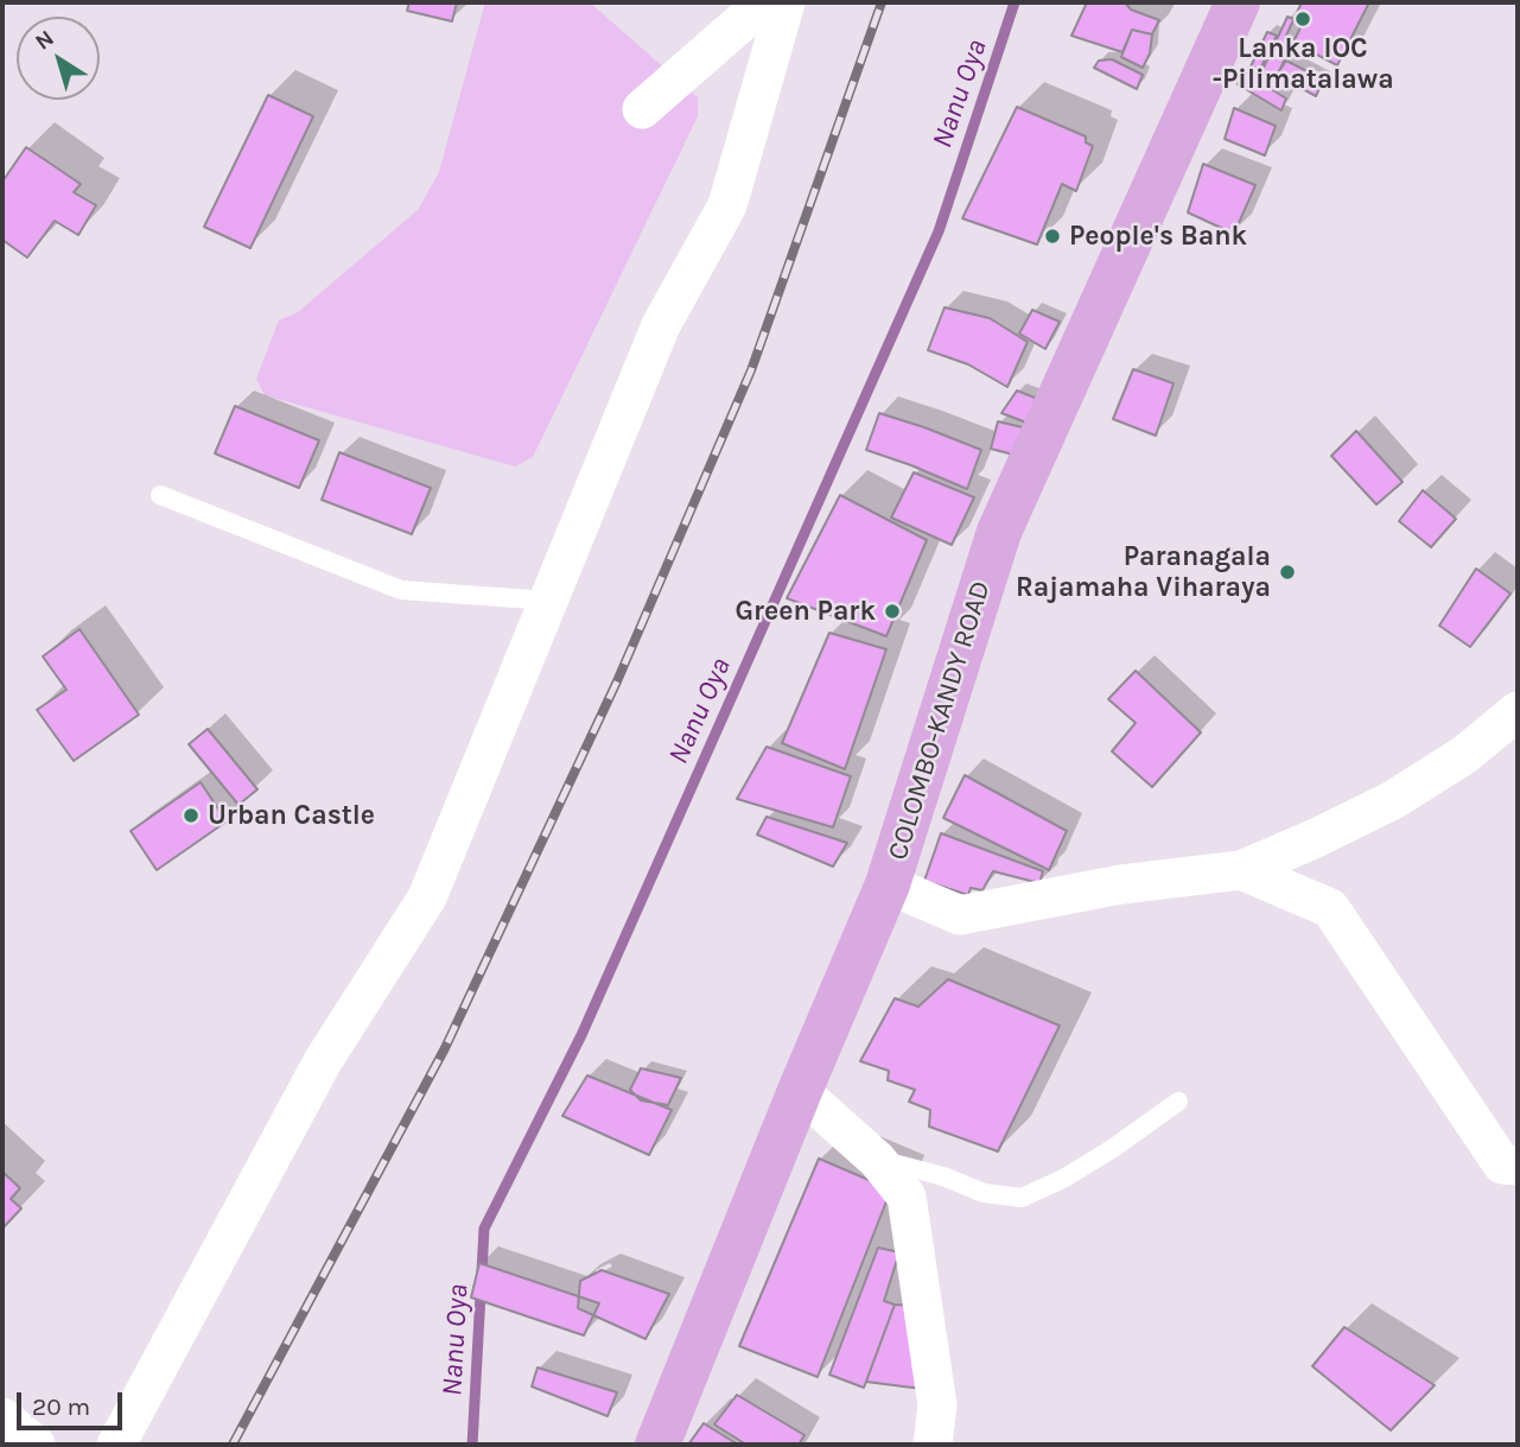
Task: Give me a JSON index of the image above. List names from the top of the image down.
{
  "streets": {
    "highway": ["COLOMBO-KANDY ROAD"]
  },
  "water": ["Nanu Oya"],
  "places": [
    "Lanka IOC -Pilimatalawa",
    "People's Bank",
    "Paranagala Rajamaha Viharaya",
    "Green Park",
    "Urban Castle"
  ],
  "scale_bar": "20 m",
  "north": "top left"
}
